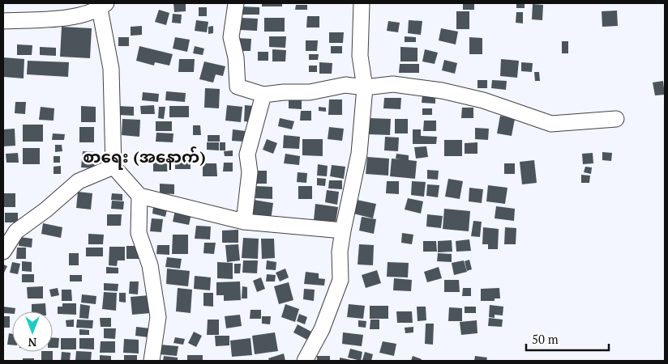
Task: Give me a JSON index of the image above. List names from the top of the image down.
{
  "districts": ["စာရေး (အနောက်)"],
  "scale_bar": "50 m",
  "north": "bottom"
}
